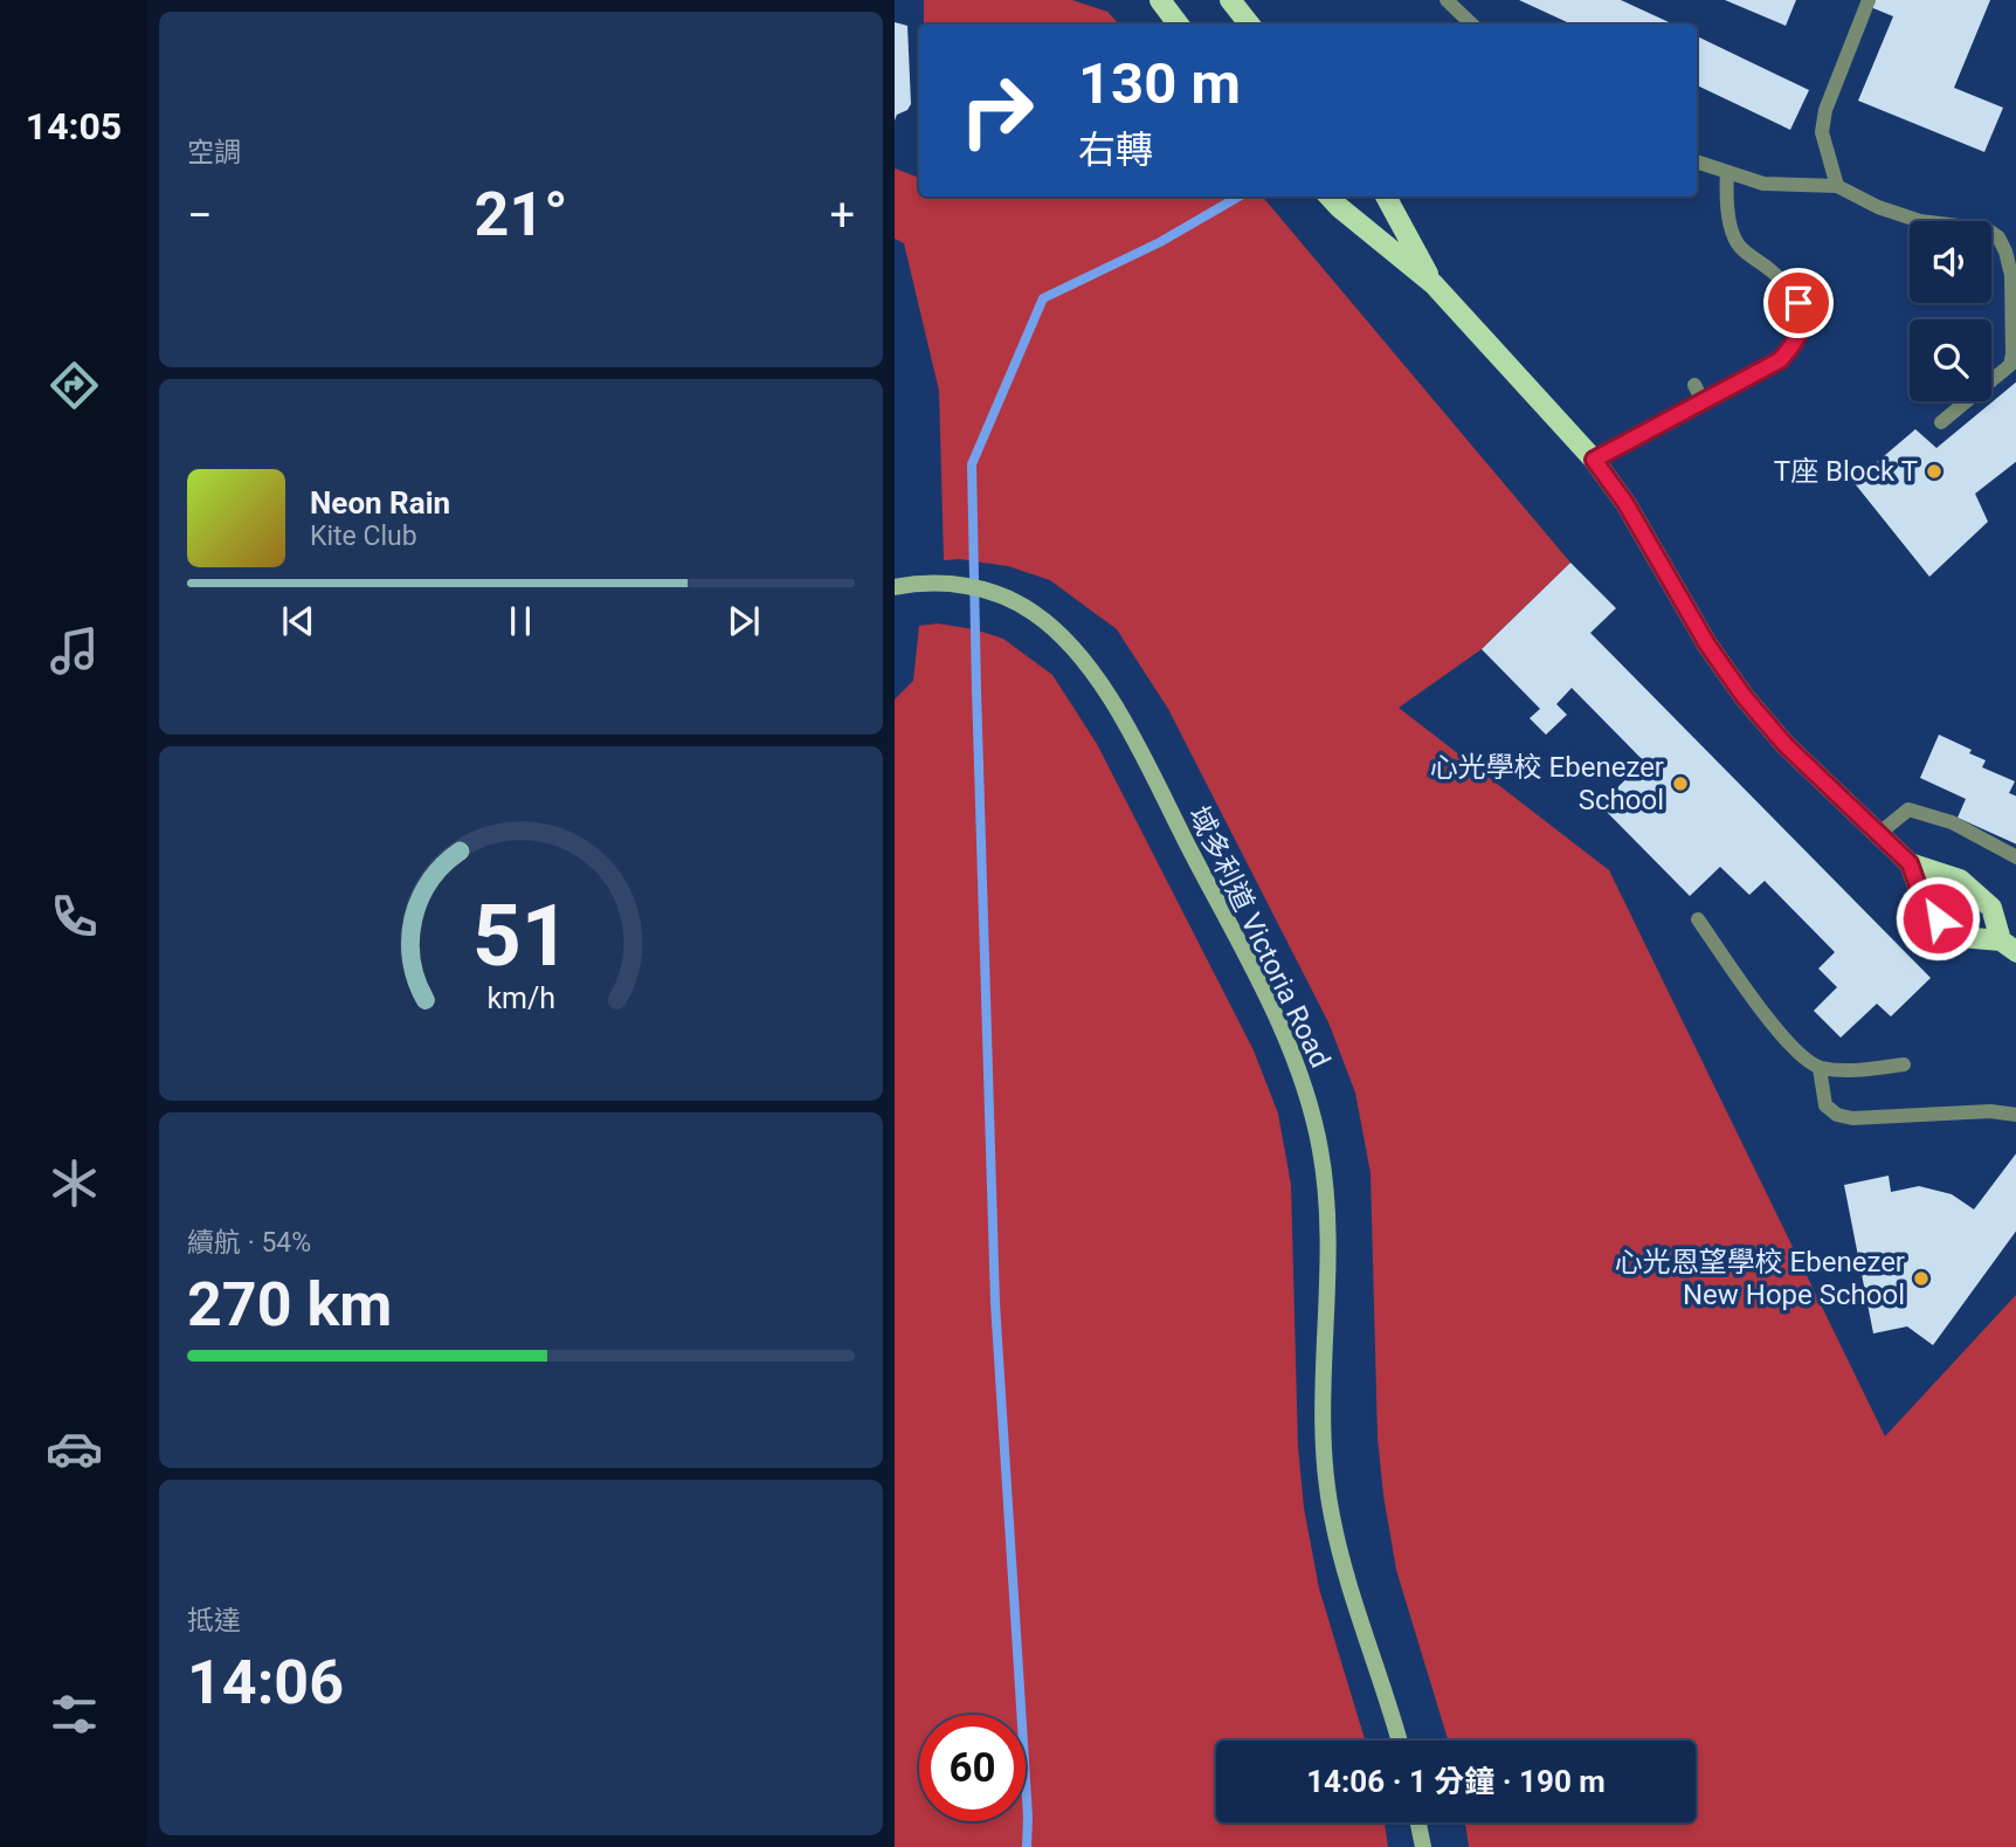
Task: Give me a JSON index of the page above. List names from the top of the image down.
{
  "streets": {
    "main road": ["域多利道 Victoria Road"]
  },
  "places": ["T座 Block T", "心光學校 Ebenezer School", "心光恩望學校 Ebenezer New Hope School"],
  "page": {
    "tabs": "14:05",
    "tile": [
      "空調",
      ["續航 · 54%", "270 km"],
      ["抵達", "14:06"]
    ],
    "turn": ["130 m", "右轉"],
    "heat": ["−", "21°", "+"],
    "song": ["Neon Rain", "Kite Club"],
    "limit": "60",
    "trip": "14:06 · 1 分鐘 · 190 m",
    "gauge": ["51", "km/h"]
  }
}
